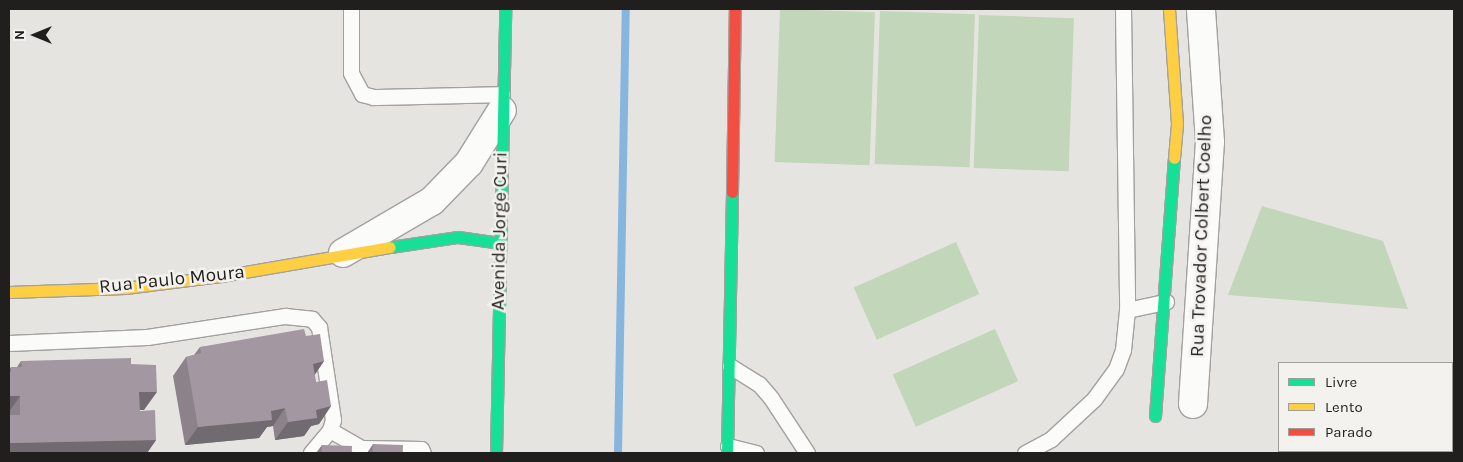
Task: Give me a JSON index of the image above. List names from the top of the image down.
{
  "streets": {
    "street": ["Avenida Jorge Curi", "Rua Trovador Colbert Coelho", "Rua Paulo Moura"]
  },
  "crossings": [
    ["Avenida Jorge Curi", "Rua Paulo Moura"]
  ],
  "legend": ["Livre", "Lento", "Parado"],
  "north": "left"
}
